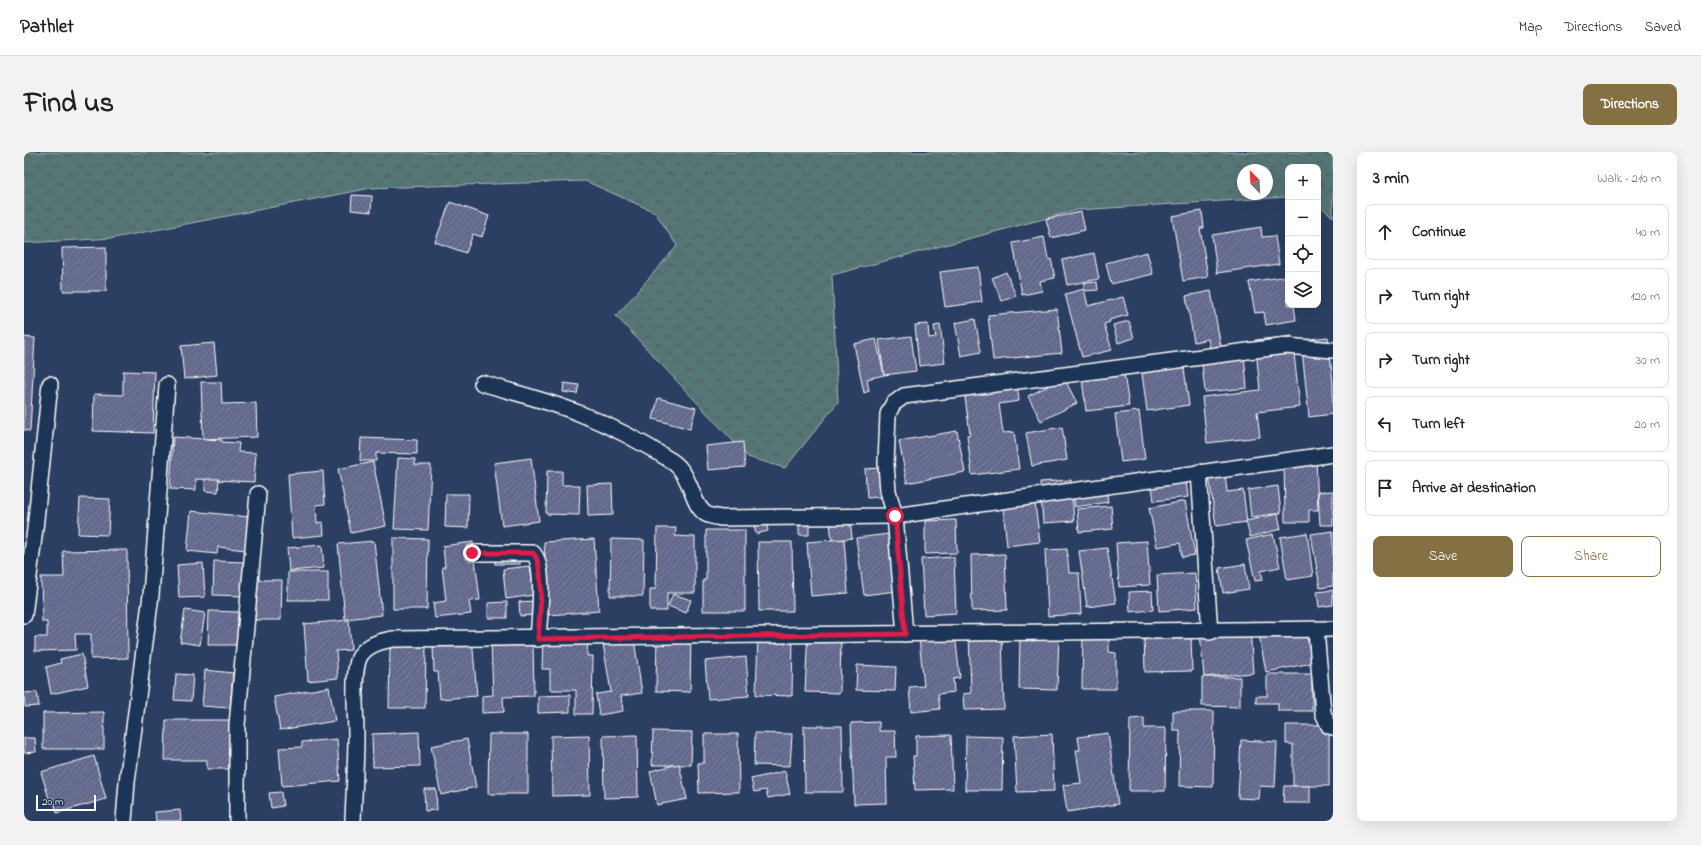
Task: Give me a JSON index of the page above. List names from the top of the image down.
{
  "scale_bar": "20 m",
  "north": "top left",
  "page": {
    "header": "Pathlet",
    "nav": ["Map", "Directions", "Saved"],
    "title": "Find us",
    "buttons": [
      "Directions",
      ["Save", "Share"]
    ],
    "heading": ["3 min", "Walk · 210 m"],
    "map_buttons": ["+", "−"],
    "list": [
      ["Continue", "40 m"],
      ["Turn right", "120 m"],
      ["Turn right", "30 m"],
      ["Turn left", "20 m"],
      "Arrive at destination"
    ],
    "scale": "20 m"
  }
}
